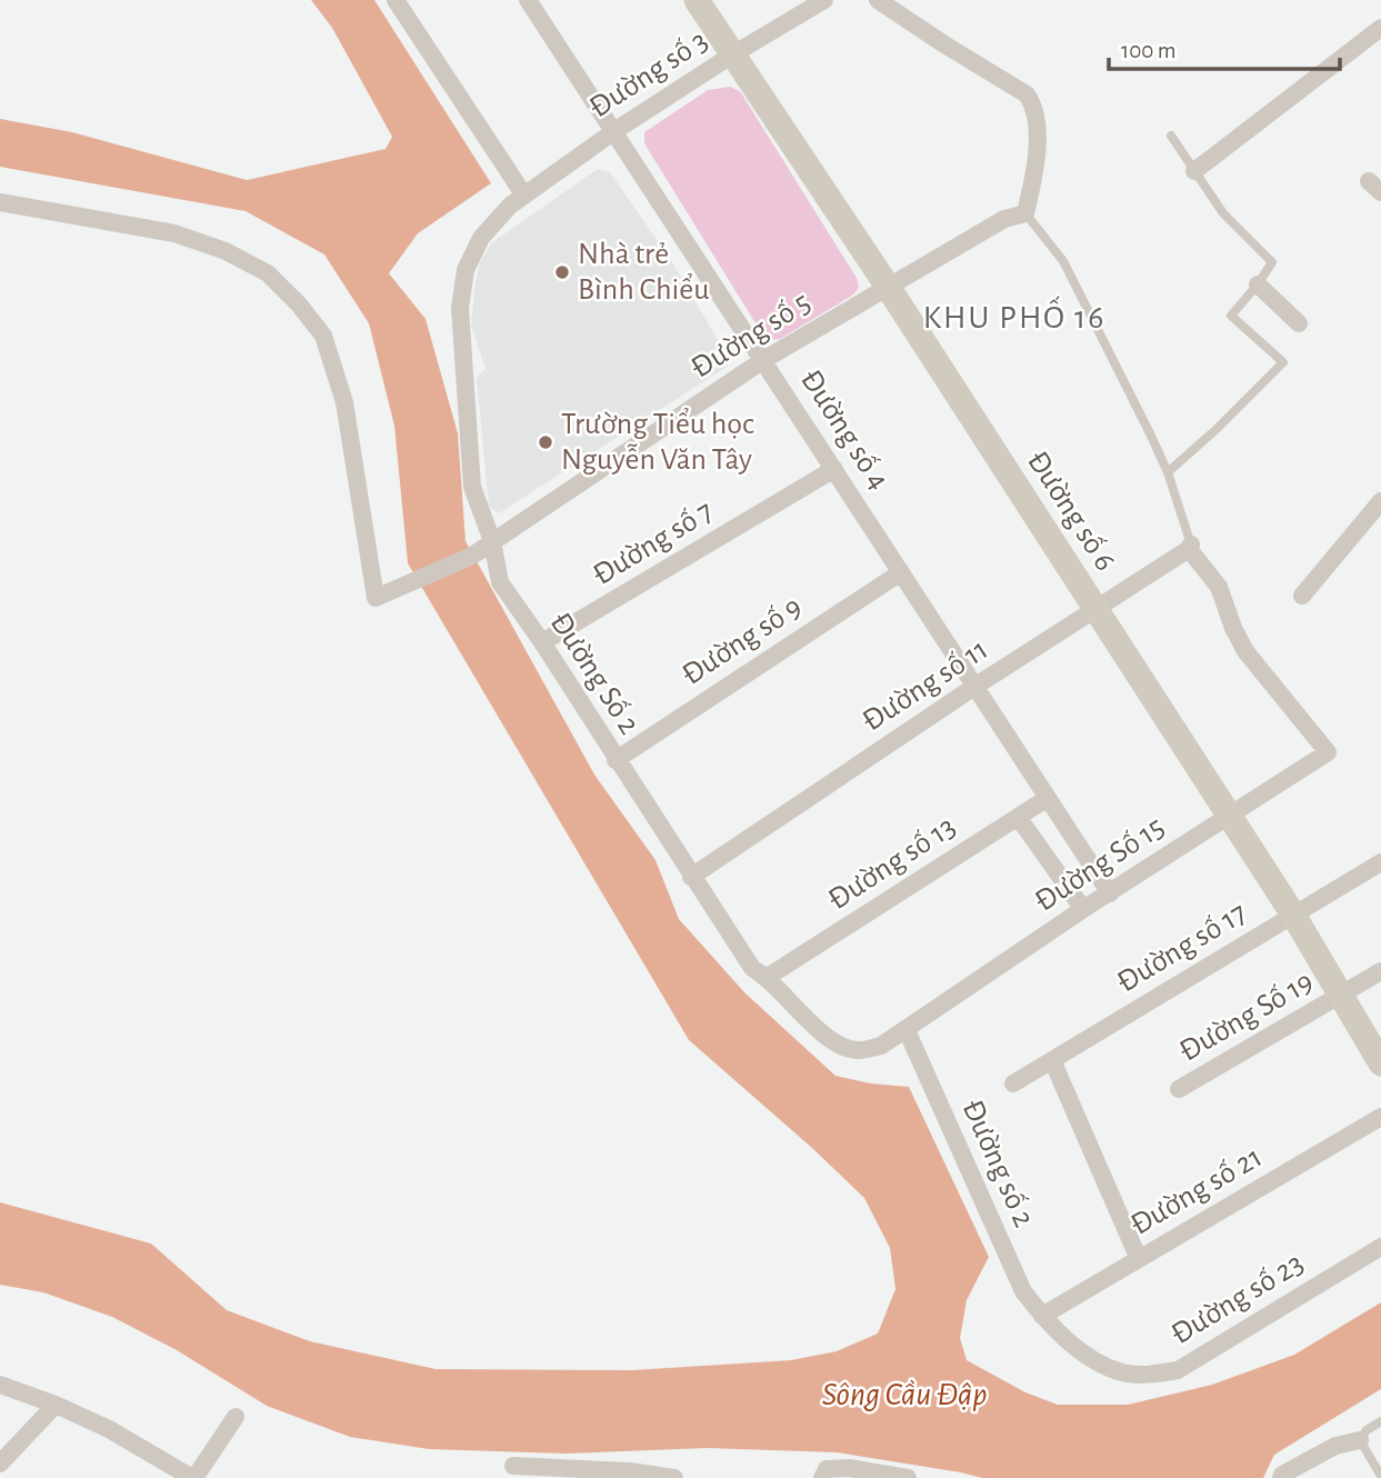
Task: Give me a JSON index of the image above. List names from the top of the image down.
{
  "streets": {
    "street": [
      "Đường số 3",
      "Đường số 5",
      "Đường số 4",
      "Đường số 6",
      "Đường số 7",
      "Đường số 9",
      "Đường Số 2",
      "Đường số 11",
      "Đường số 13",
      "Đường Số 15",
      "Đường số 17",
      "Đường Số 19",
      "Đường số 2",
      "Đường số 21",
      "Đường số 23"
    ]
  },
  "crossings": [
    ["Đường số 3", "Đường số 4"],
    ["Đường số 3", "Đường số 6"],
    ["Đường số 3", "Đường Số 2"],
    ["Đường số 5", "Đường số 4"],
    ["Đường số 5", "Đường số 6"],
    ["Đường số 5", "Đường Số 2"],
    ["Đường số 4", "Đường số 7"],
    ["Đường số 4", "Đường số 9"],
    ["Đường số 4", "Đường số 11"],
    ["Đường số 4", "Đường số 13"],
    ["Đường số 4", "Đường Số 15"],
    ["Đường số 6", "Đường số 11"],
    ["Đường số 6", "Đường Số 15"],
    ["Đường số 6", "Đường số 17"],
    ["Đường số 6", "Đường Số 19"],
    ["Đường số 7", "Đường Số 2"],
    ["Đường số 9", "Đường Số 2"],
    ["Đường Số 2", "Đường số 11"],
    ["Đường Số 2", "Đường số 13"],
    ["Đường Số 2", "Đường Số 15"],
    ["Đường Số 2", "Đường số 2"],
    ["Đường số 11", "Đường Số 15"],
    ["Đường Số 15", "Đường số 2"],
    ["Đường số 2", "Đường số 21"],
    ["Đường số 2", "Đường số 23"],
    ["Đường số 21", "Đường số 23"]
  ],
  "districts": ["KHU PHỐ 16"],
  "water": ["Sông Cầu Đập"],
  "places": ["Nhà trẻ Bình Chiểu", "Trường Tiểu học Nguyễn Văn Tây"],
  "scale_bar": "100 m"
}
